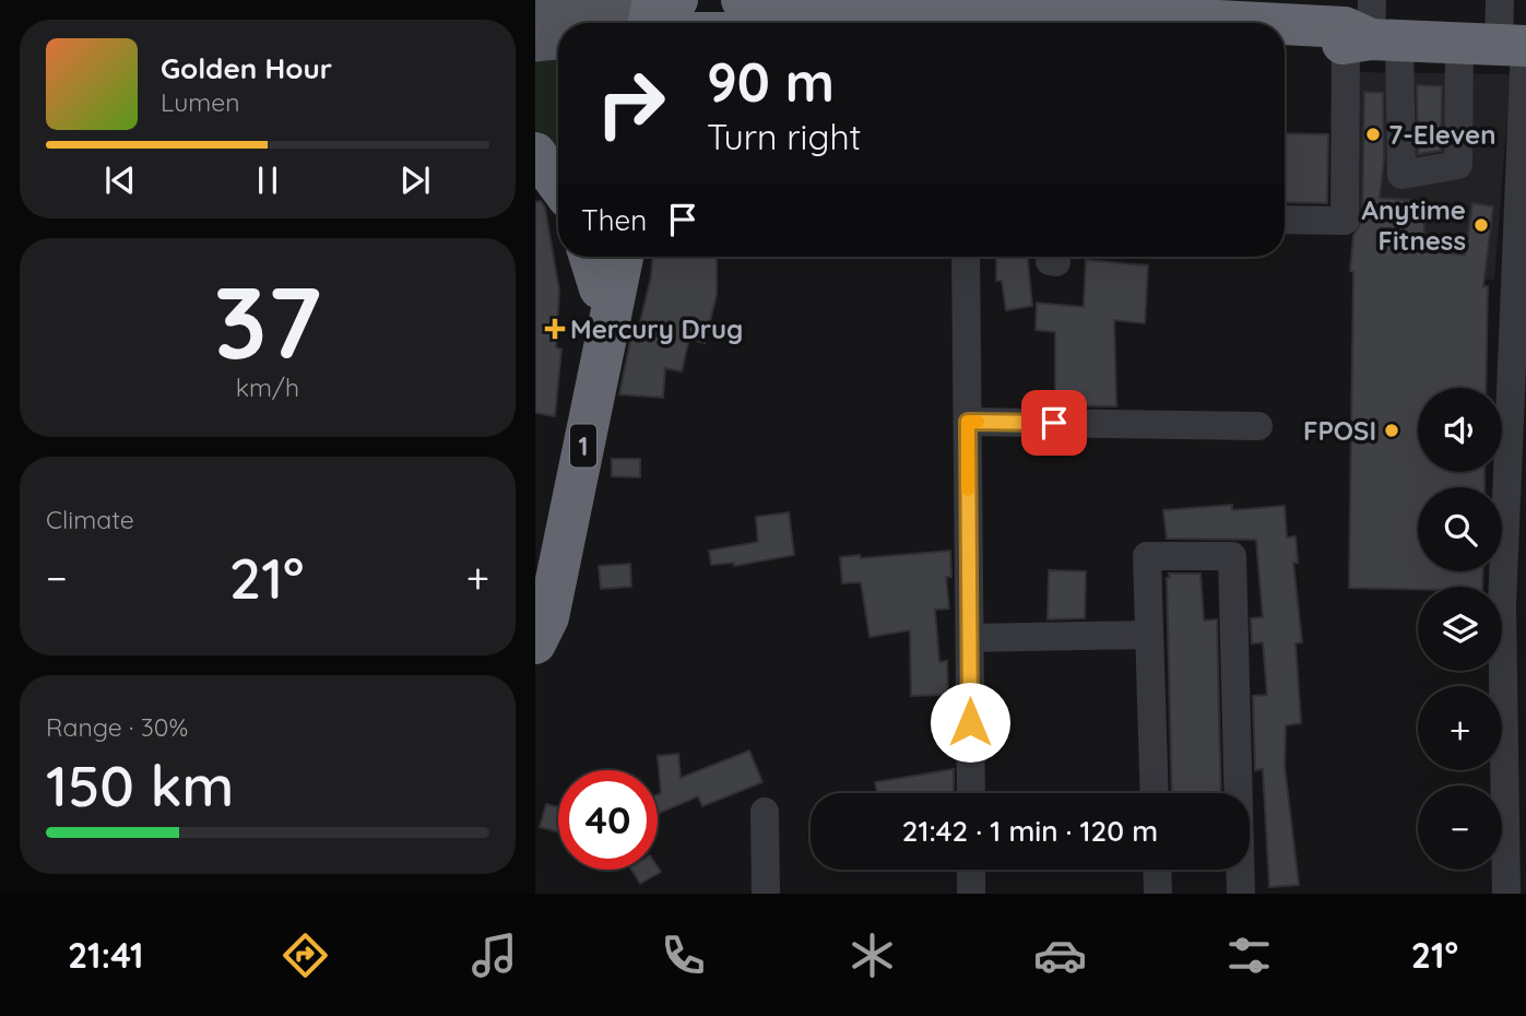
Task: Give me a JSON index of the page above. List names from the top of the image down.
{
  "streets": {
    "highway": ["1"]
  },
  "places": {
    "other": ["7-Eleven", "Anytime Fitness", "FPOSI"],
    "health": ["Mercury Drug"]
  },
  "page": {
    "turn": ["90 m", "Turn right"],
    "song": ["Golden Hour", "Lumen"],
    "then": "Then",
    "tile": [
      ["37", "km/h"],
      "Climate",
      ["Range · 30%", "150 km"]
    ],
    "map_buttons": ["+", "−"],
    "heat": ["−", "21°", "+"],
    "limit": "40",
    "trip": "21:42 · 1 min · 120 m",
    "tabs": ["21:41", "21°"]
  }
}
